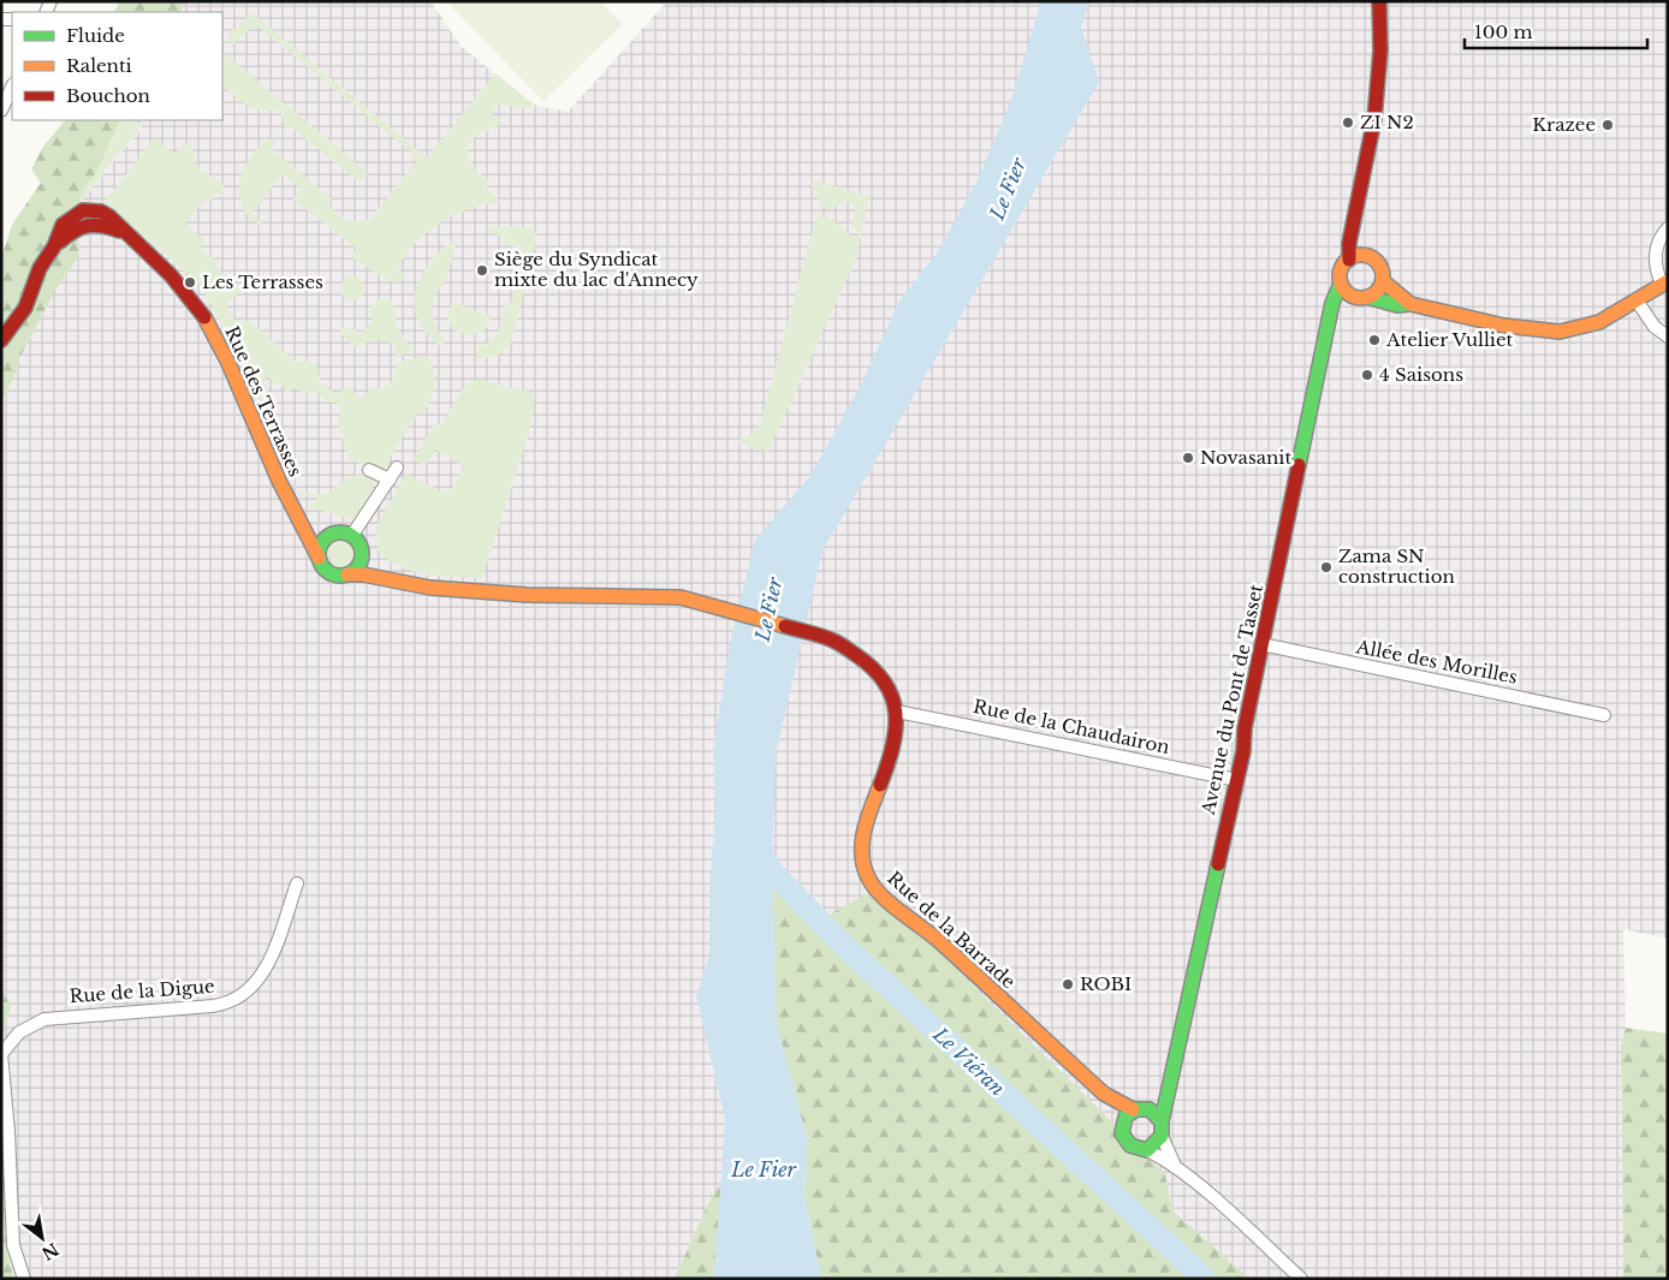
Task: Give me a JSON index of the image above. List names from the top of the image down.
{
  "streets": {
    "street": [
      "Rue des Terrasses",
      "Allée des Morilles",
      "Avenue du Pont de Tasset",
      "Rue de la Chaudairon",
      "Rue de la Barrade",
      "Rue de la Digue"
    ]
  },
  "crossings": [
    ["Allée des Morilles", "Avenue du Pont de Tasset"],
    ["Avenue du Pont de Tasset", "Rue de la Chaudairon"],
    ["Avenue du Pont de Tasset", "Rue de la Barrade"],
    ["Rue de la Chaudairon", "Rue de la Barrade"]
  ],
  "water": ["Le Fier", "Le Viéran"],
  "places": [
    "ZI N2",
    "Krazee",
    "Siège du Syndicat mixte du lac d'Annecy",
    "Les Terrasses",
    "Atelier Vulliet",
    "4 Saisons",
    "Novasanit",
    "Zama SN construction",
    "ROBI"
  ],
  "legend": ["Fluide", "Ralenti", "Bouchon"],
  "scale_bar": "100 m",
  "north": "bottom right"
}
